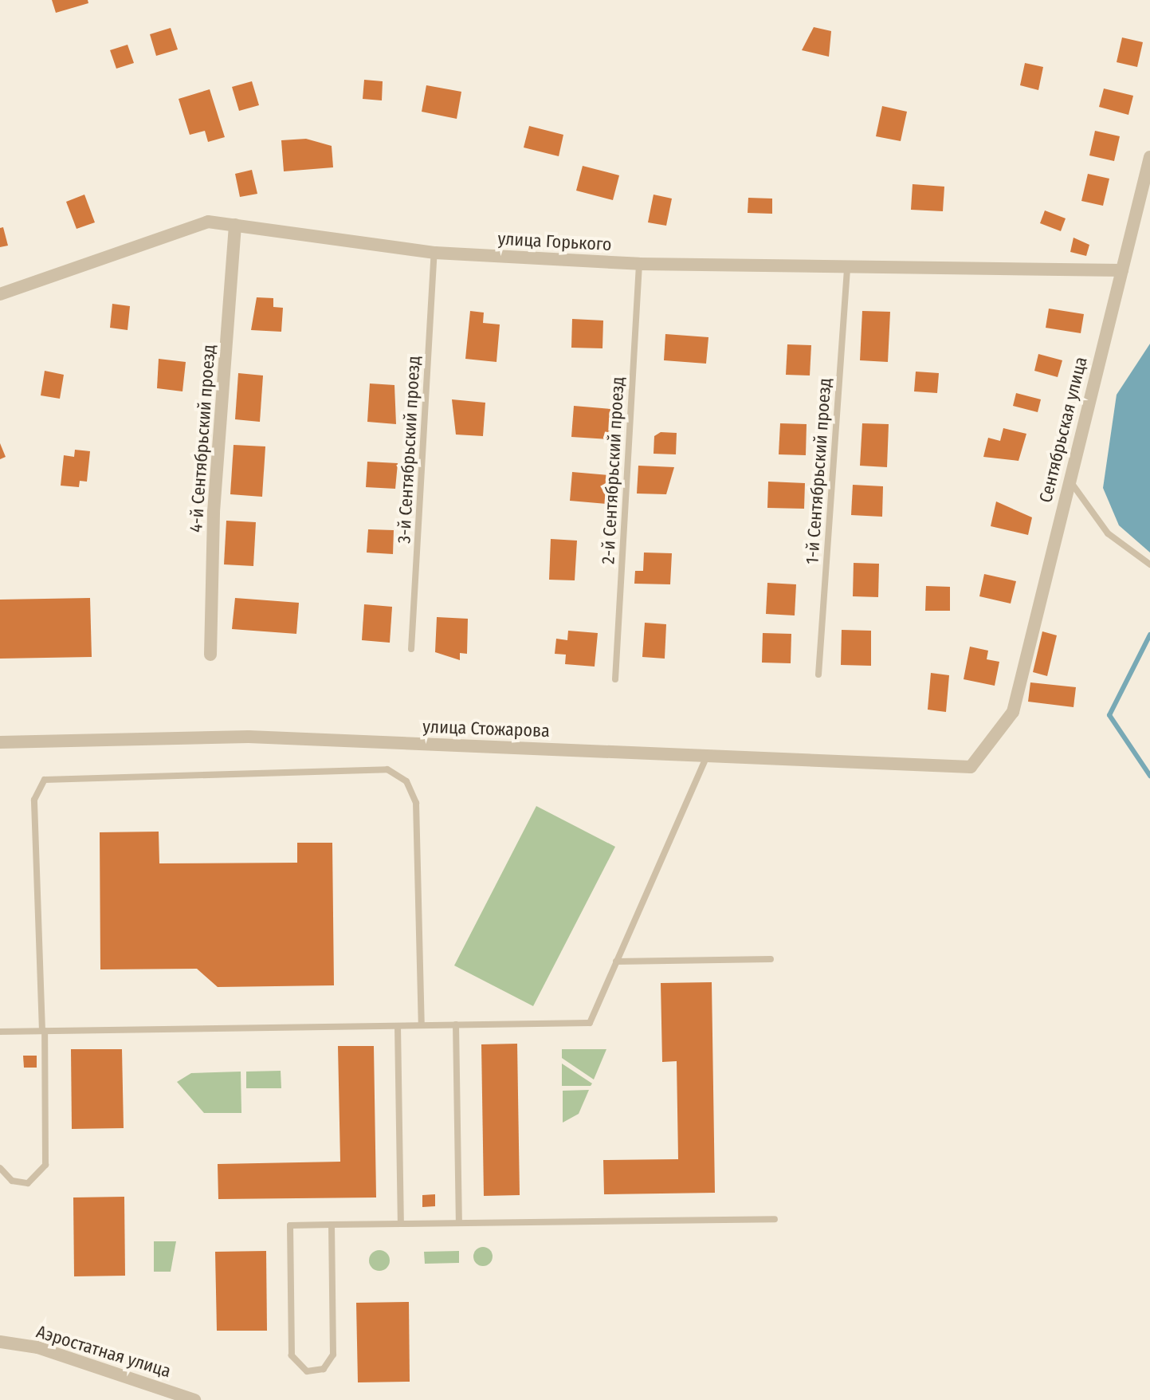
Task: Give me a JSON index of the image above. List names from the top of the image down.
{
  "streets": {
    "street": [
      "улица Горького",
      "Сентябрьская улица",
      "4-й Сентябрьский проезд",
      "улица Стожарова",
      "Аэростатная улица"
    ],
    "lane": ["3-й Сентябрьский проезд", "2-й Сентябрьский проезд", "1-й Сентябрьский проезд"]
  },
  "crossings": [
    ["улица Горького", "Сентябрьская улица"],
    ["улица Горького", "4-й Сентябрьский проезд"],
    ["улица Горького", "3-й Сентябрьский проезд"],
    ["улица Горького", "2-й Сентябрьский проезд"],
    ["улица Горького", "1-й Сентябрьский проезд"],
    ["Сентябрьская улица", "улица Стожарова"]
  ]
}
